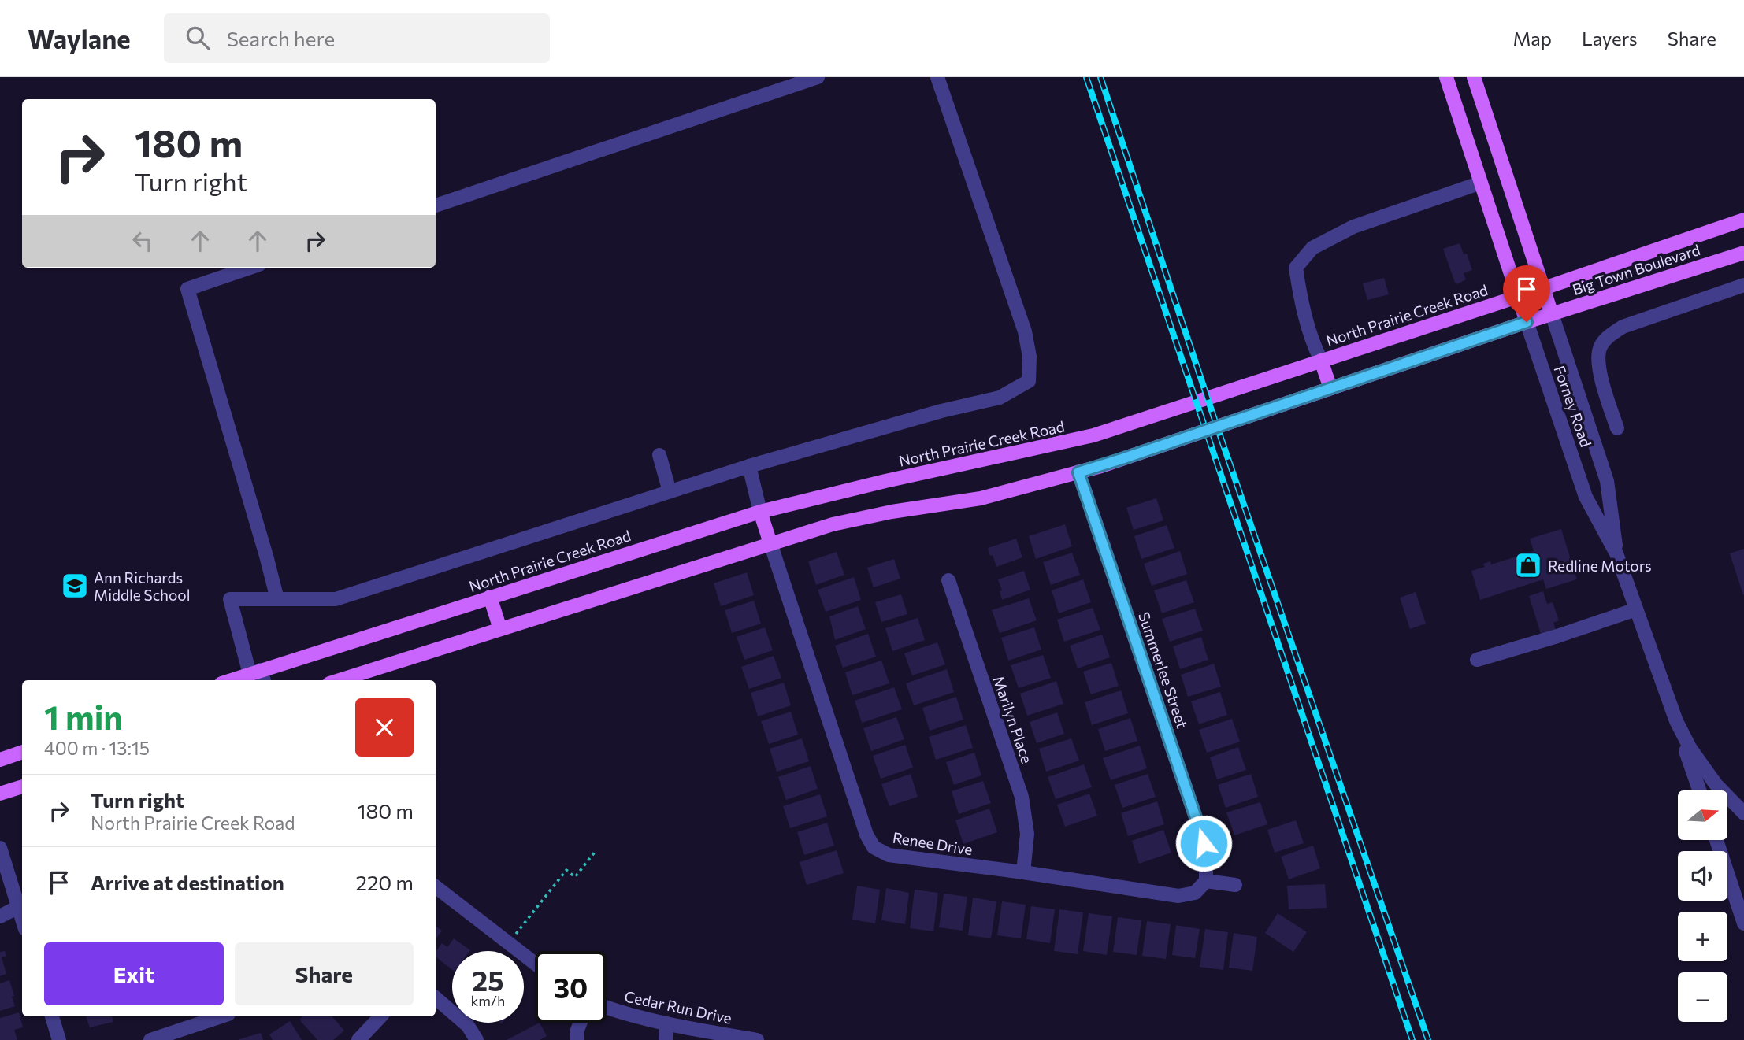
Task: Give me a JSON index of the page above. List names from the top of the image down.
{
  "streets": {
    "main road": ["Big Town Boulevard", "North Prairie Creek Road", "Forney Road"],
    "street": [
      "Summerlee Street",
      "Marilyn Place",
      "Renee Drive",
      "Cedar Run Drive"
    ]
  },
  "crossings": [
    ["Big Town Boulevard", "Forney Road"],
    ["North Prairie Creek Road", "Forney Road"],
    ["Summerlee Street", "Renee Drive"],
    ["Marilyn Place", "Renee Drive"]
  ],
  "places": {
    "shop": ["Redline Motors"],
    "school or university": ["Ann Richards Middle School"]
  },
  "north": "right",
  "page": {
    "header": "Waylane",
    "search": "Search here",
    "nav": ["Map", "Layers", "Share"],
    "turn": ["180 m", "Turn right"],
    "heading": ["1 min", "400 m · 13:15"],
    "list": [
      {
        "name": "Turn right",
        "note": "North Prairie Creek Road",
        "value": "180 m"
      },
      {
        "name": "Arrive at destination",
        "value": "220 m"
      }
    ],
    "map_buttons": ["+", "−"],
    "buttons": ["Exit", "Share"],
    "speed": "25 km/h",
    "limit": "30"
  }
}
